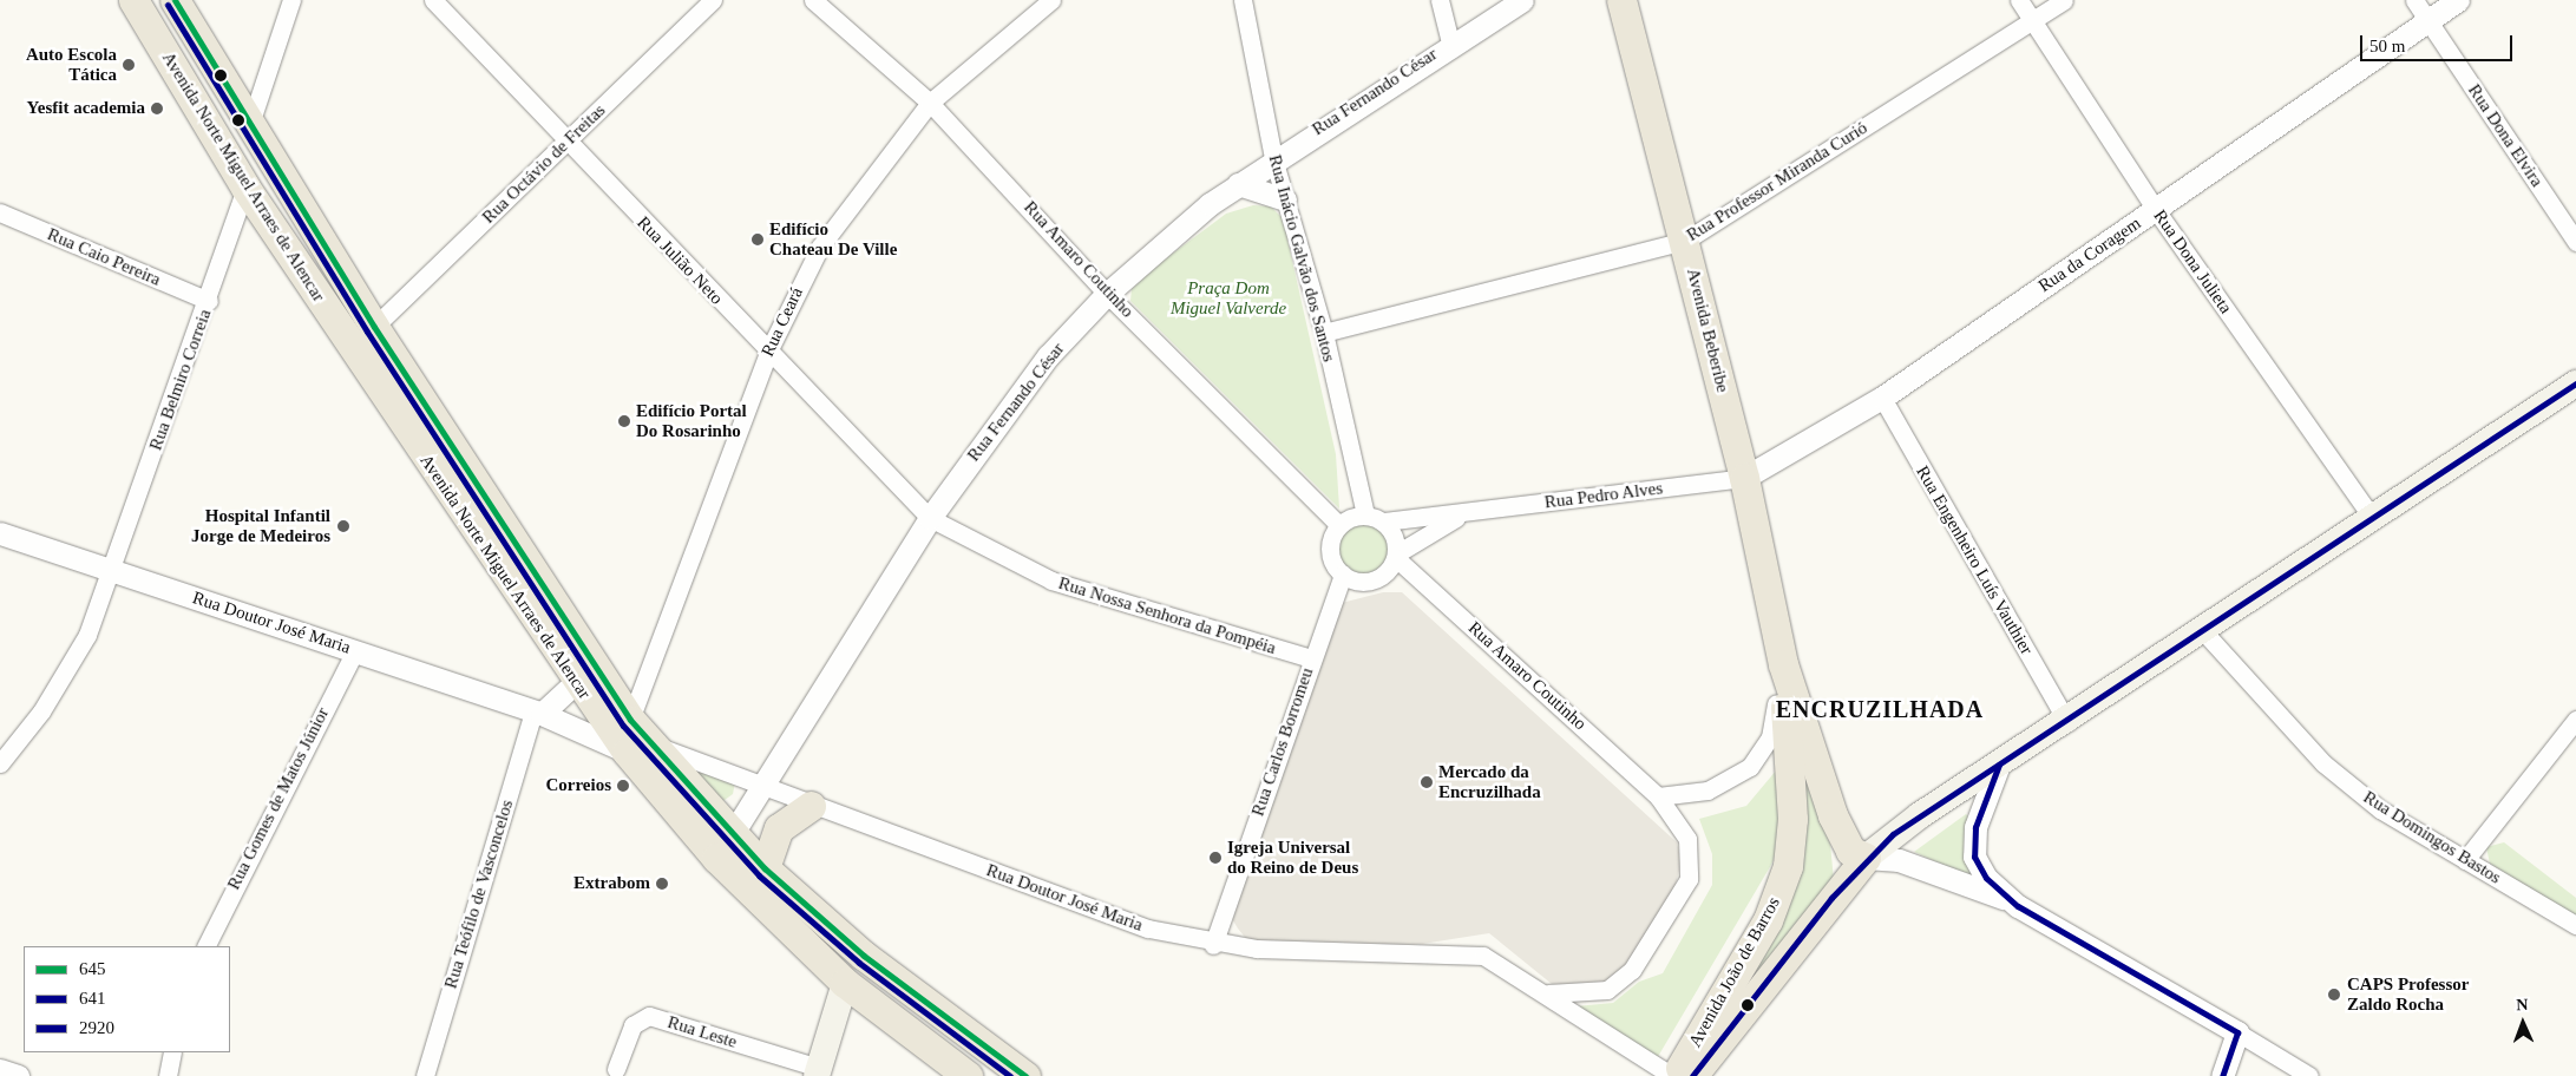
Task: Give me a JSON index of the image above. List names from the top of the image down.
{
  "streets": {
    "main road": ["Avenida Norte Miguel Arraes de Alencar", "Avenida Beberibe", "Avenida João de Barros"],
    "street": [
      "Rua Fernando César",
      "Rua Dona Elvira",
      "Rua Octávio de Freitas",
      "Rua Professor Miranda Curió",
      "Rua da Coragem",
      "Rua Caio Pereira",
      "Rua Inácio Galvão dos Santos",
      "Rua Amaro Coutinho",
      "Rua Julião Neto",
      "Rua Dona Julieta",
      "Rua Ceará",
      "Rua Belmiro Correia",
      "Rua Pedro Alves",
      "Rua Engenheiro Luís Vauthier",
      "Rua Nossa Senhora da Pompéia",
      "Rua Doutor José Maria",
      "Rua Carlos Borromeu",
      "Rua Gomes de Matos Júnior",
      "Rua Domingos Bastos",
      "Rua Teófilo de Vasconcelos",
      "Rua Leste"
    ]
  },
  "crossings": [
    ["Rua Fernando César", "Avenida Norte Miguel Arraes de Alencar"],
    ["Rua Fernando César", "Rua Inácio Galvão dos Santos"],
    ["Rua Fernando César", "Rua Amaro Coutinho"],
    ["Rua Fernando César", "Rua Julião Neto"],
    ["Rua Fernando César", "Rua Nossa Senhora da Pompéia"],
    ["Rua Fernando César", "Rua Doutor José Maria"],
    ["Rua Dona Elvira", "Rua da Coragem"],
    ["Rua Octávio de Freitas", "Avenida Norte Miguel Arraes de Alencar"],
    ["Rua Octávio de Freitas", "Rua Julião Neto"],
    ["Avenida Norte Miguel Arraes de Alencar", "Rua Ceará"],
    ["Avenida Norte Miguel Arraes de Alencar", "Rua Belmiro Correia"],
    ["Avenida Norte Miguel Arraes de Alencar", "Rua Doutor José Maria"],
    ["Rua Professor Miranda Curió", "Rua Inácio Galvão dos Santos"],
    ["Rua Professor Miranda Curió", "Rua Dona Julieta"],
    ["Rua Professor Miranda Curió", "Avenida Beberibe"],
    ["Rua da Coragem", "Rua Dona Julieta"],
    ["Rua da Coragem", "Avenida Beberibe"],
    ["Rua da Coragem", "Rua Pedro Alves"],
    ["Rua da Coragem", "Rua Engenheiro Luís Vauthier"],
    ["Rua Caio Pereira", "Rua Belmiro Correia"],
    ["Rua Inácio Galvão dos Santos", "Rua Amaro Coutinho"],
    ["Rua Inácio Galvão dos Santos", "Rua Pedro Alves"],
    ["Rua Inácio Galvão dos Santos", "Rua Carlos Borromeu"],
    ["Rua Amaro Coutinho", "Rua Ceará"],
    ["Rua Amaro Coutinho", "Rua Pedro Alves"],
    ["Rua Amaro Coutinho", "Rua Doutor José Maria"],
    ["Rua Amaro Coutinho", "Rua Carlos Borromeu"],
    ["Rua Julião Neto", "Rua Ceará"],
    ["Rua Julião Neto", "Rua Nossa Senhora da Pompéia"],
    ["Avenida Beberibe", "Rua Pedro Alves"],
    ["Avenida Beberibe", "Avenida João de Barros"],
    ["Rua Belmiro Correia", "Rua Doutor José Maria"],
    ["Rua Pedro Alves", "Rua Carlos Borromeu"],
    ["Rua Nossa Senhora da Pompéia", "Rua Carlos Borromeu"],
    ["Rua Doutor José Maria", "Rua Carlos Borromeu"],
    ["Rua Doutor José Maria", "Rua Gomes de Matos Júnior"],
    ["Rua Doutor José Maria", "Rua Teófilo de Vasconcelos"],
    ["Rua Doutor José Maria", "Avenida João de Barros"]
  ],
  "districts": ["ENCRUZILHADA"],
  "parks": ["Praça Dom Miguel Valverde"],
  "places": [
    "Auto Escola Tática",
    "Yesfit academia",
    "Edifício Chateau De Ville",
    "Edifício Portal Do Rosarinho",
    "Hospital Infantil Jorge de Medeiros",
    "Mercado da Encruzilhada",
    "Correios",
    "Igreja Universal do Reino de Deus",
    "Extrabom",
    "CAPS Professor Zaldo Rocha"
  ],
  "lines": ["transit line 645", "transit line 641", "transit line 2920"],
  "legend": ["645", "641", "2920"],
  "scale_bar": "50 m",
  "north": "top"
}
